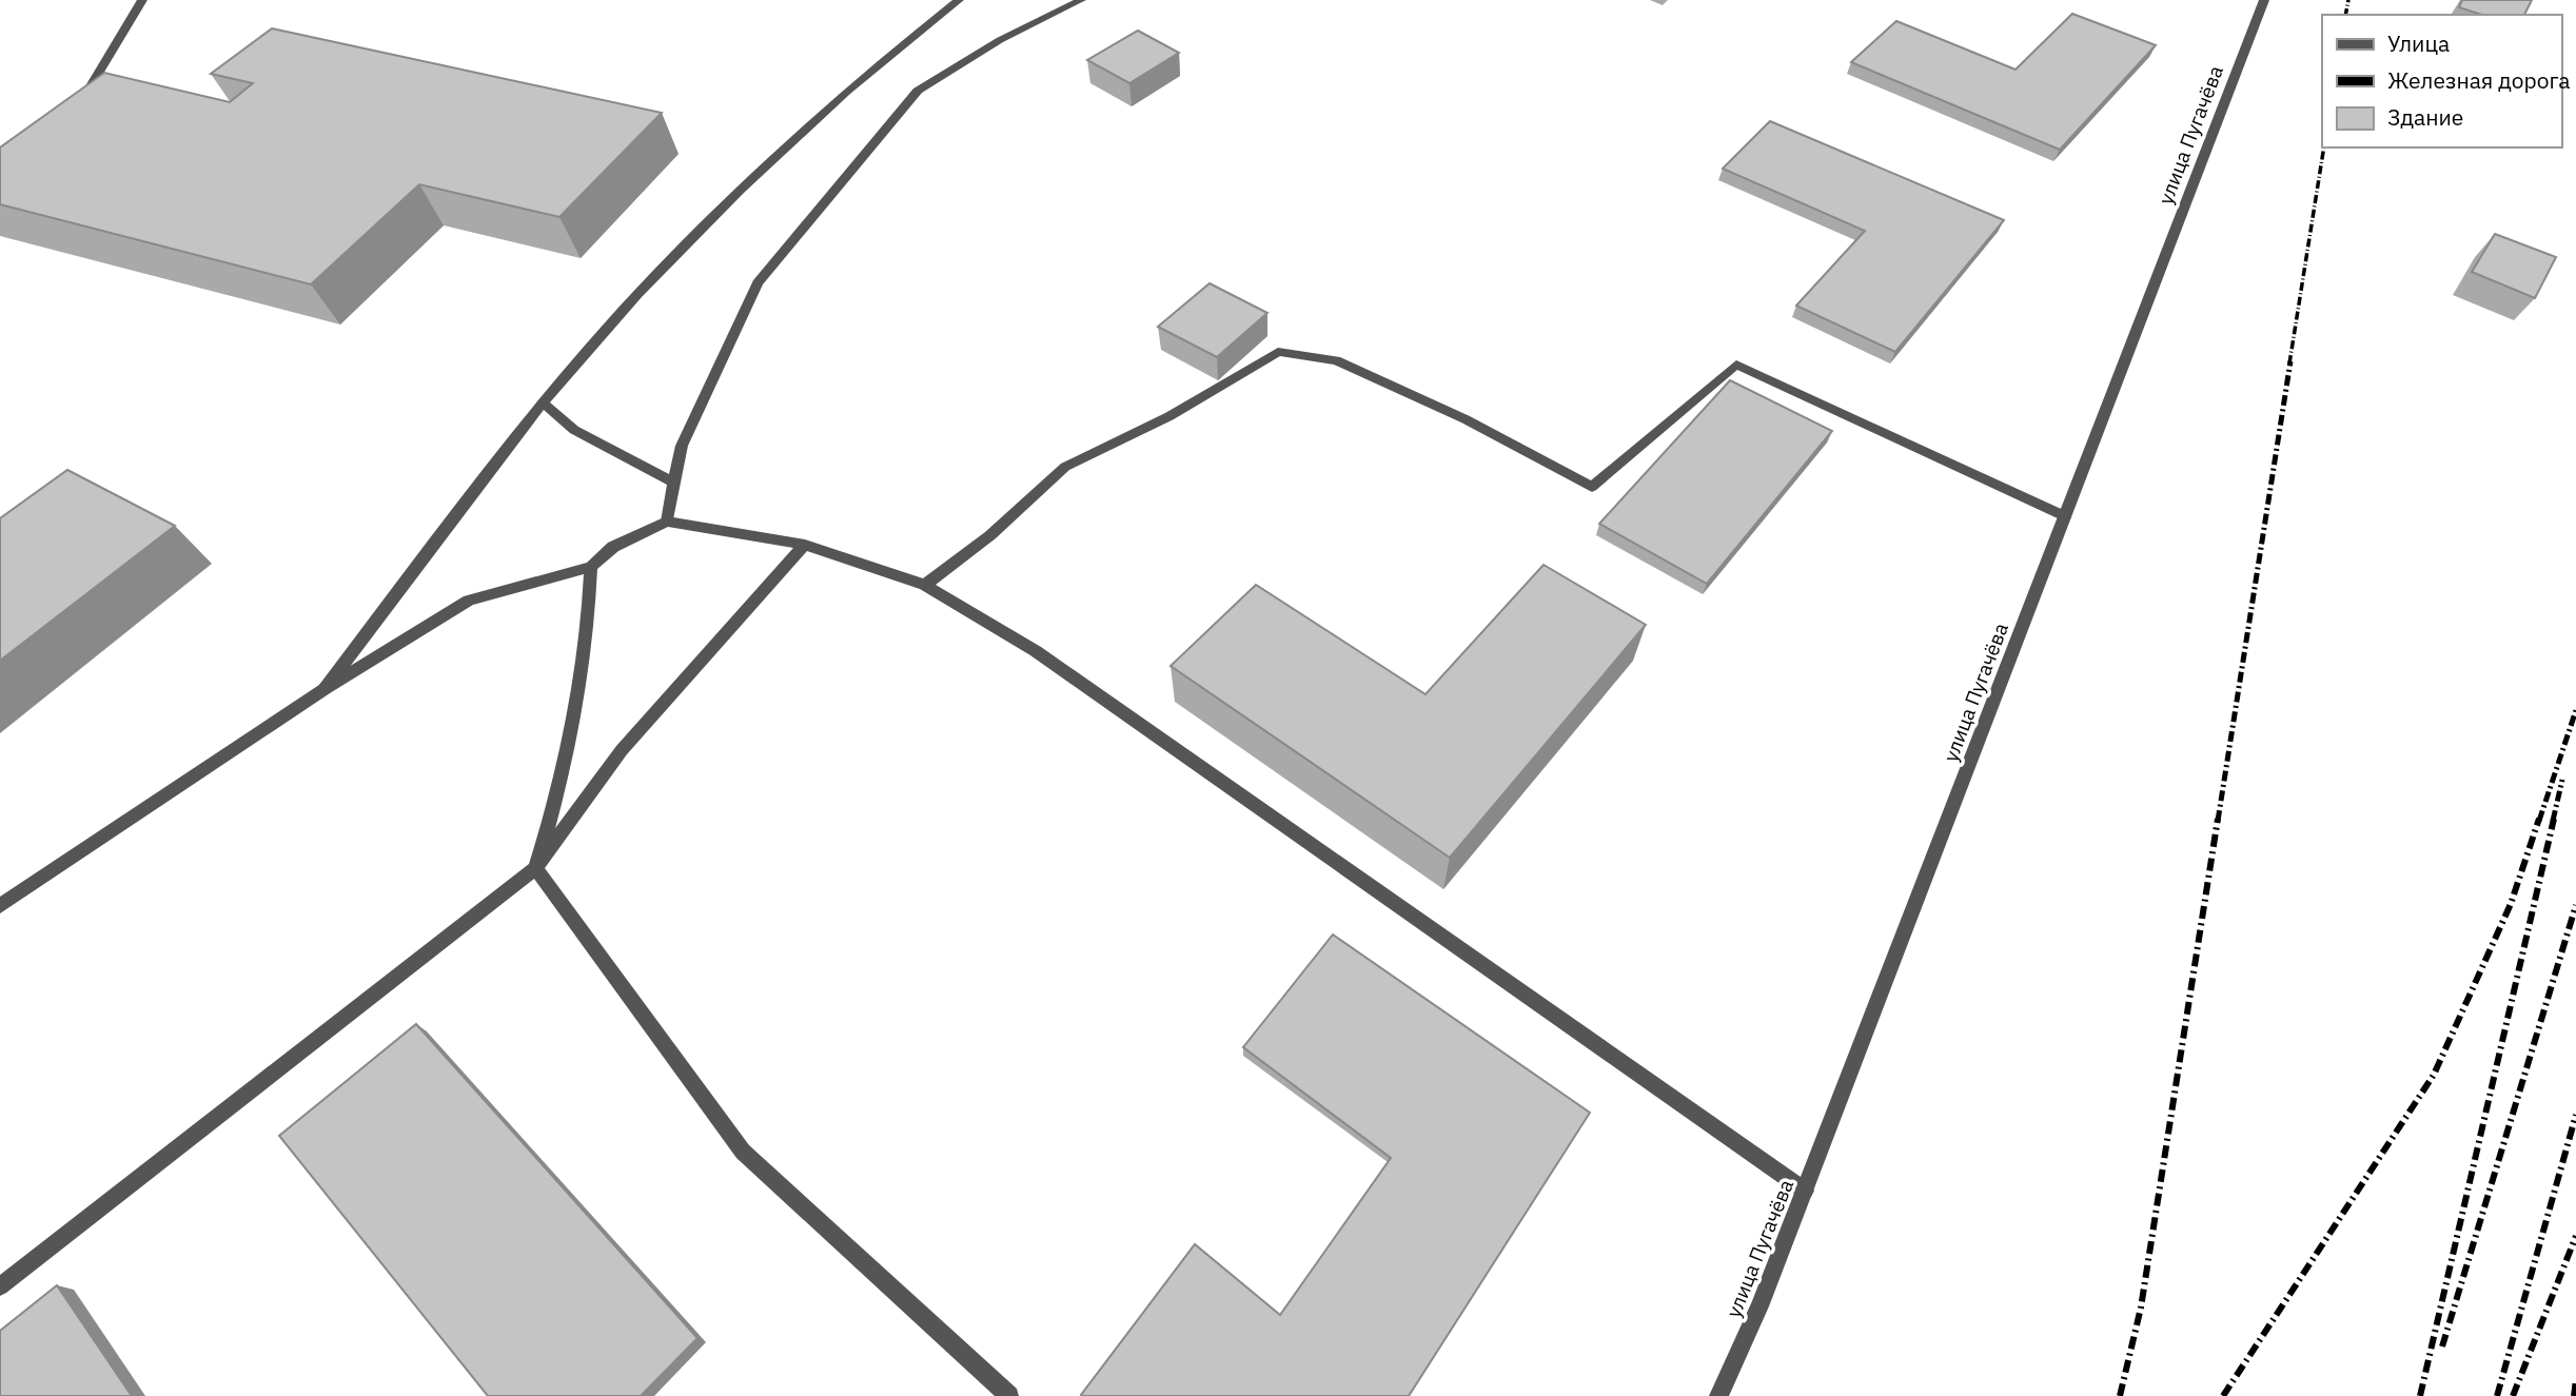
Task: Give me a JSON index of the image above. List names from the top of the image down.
{
  "streets": {
    "street": ["улица Пугачёва"]
  },
  "legend": ["Улица", "Железная дорога", "Здание"]
}
